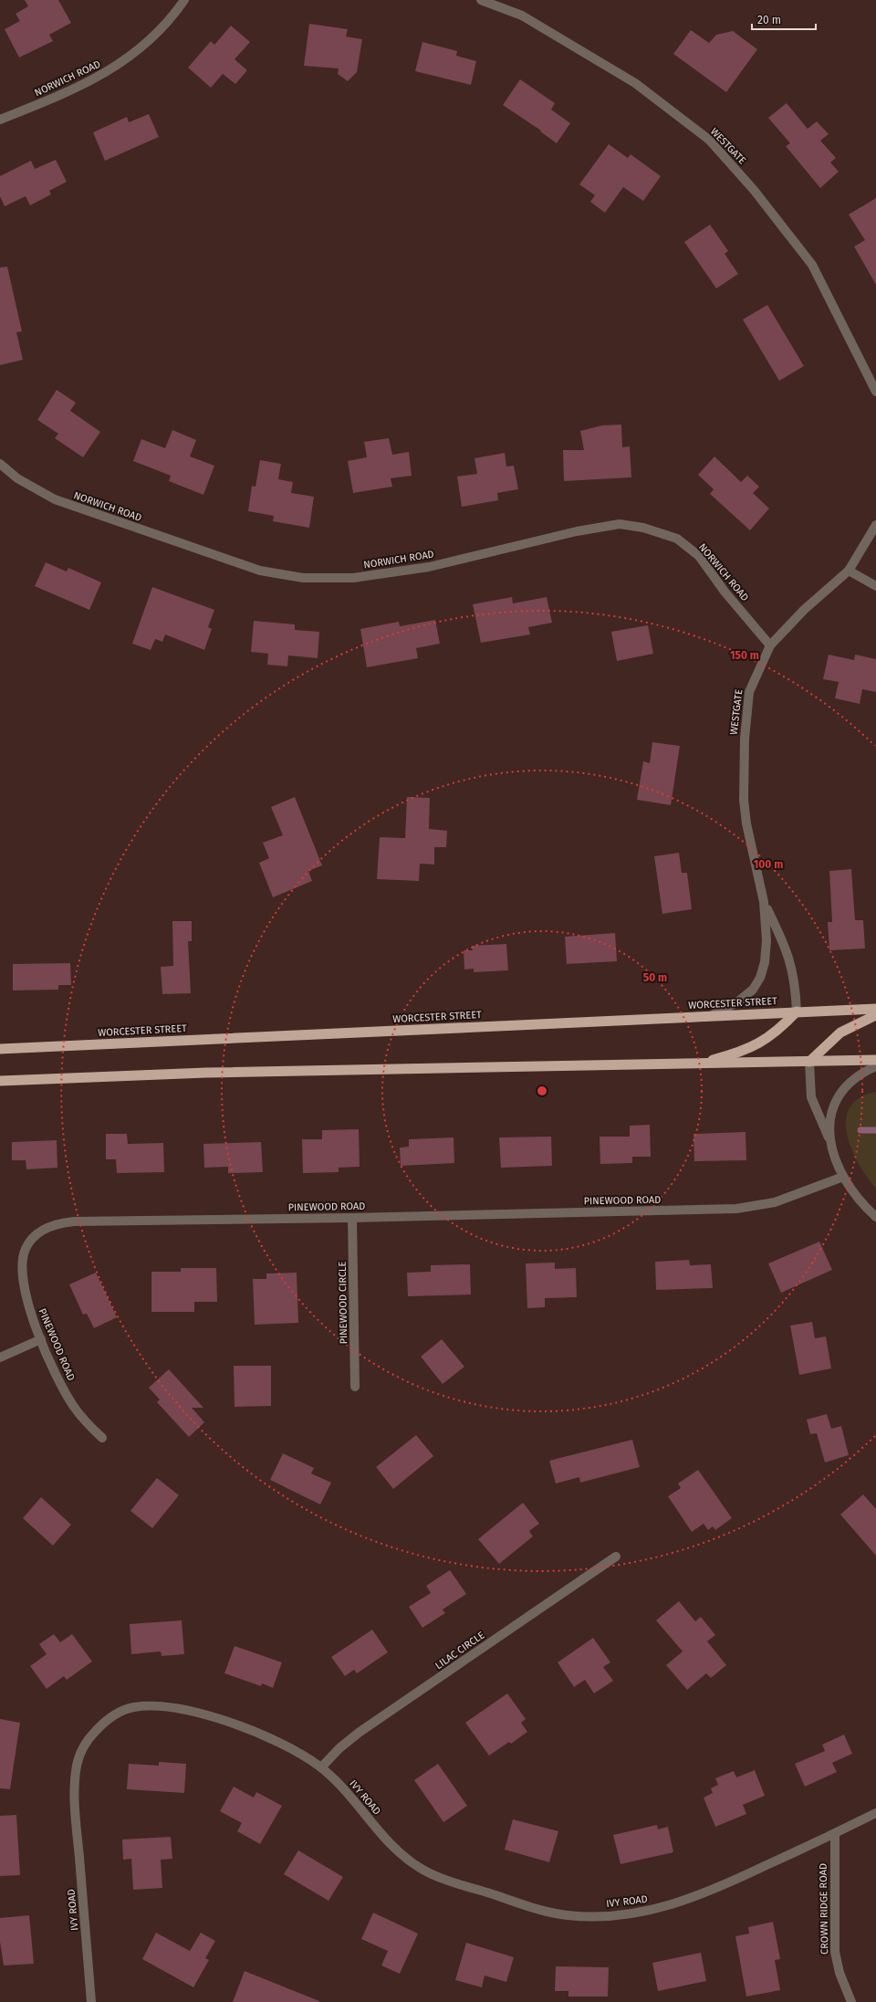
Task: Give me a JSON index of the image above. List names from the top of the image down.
{
  "streets": {
    "highway": ["WORCESTER STREET"],
    "street": [
      "NORWICH ROAD",
      "WESTGATE",
      "PINEWOOD ROAD",
      "PINEWOOD CIRCLE",
      "LILAC CIRCLE",
      "IVY ROAD",
      "CROWN RIDGE ROAD"
    ]
  },
  "crossings": [
    ["NORWICH ROAD", "WESTGATE"],
    ["WESTGATE", "WORCESTER STREET"],
    ["PINEWOOD ROAD", "PINEWOOD CIRCLE"],
    ["LILAC CIRCLE", "IVY ROAD"],
    ["IVY ROAD", "CROWN RIDGE ROAD"]
  ],
  "scale_bar": "20 m",
  "rings": ["150 m", "100 m", "50 m"]
}
